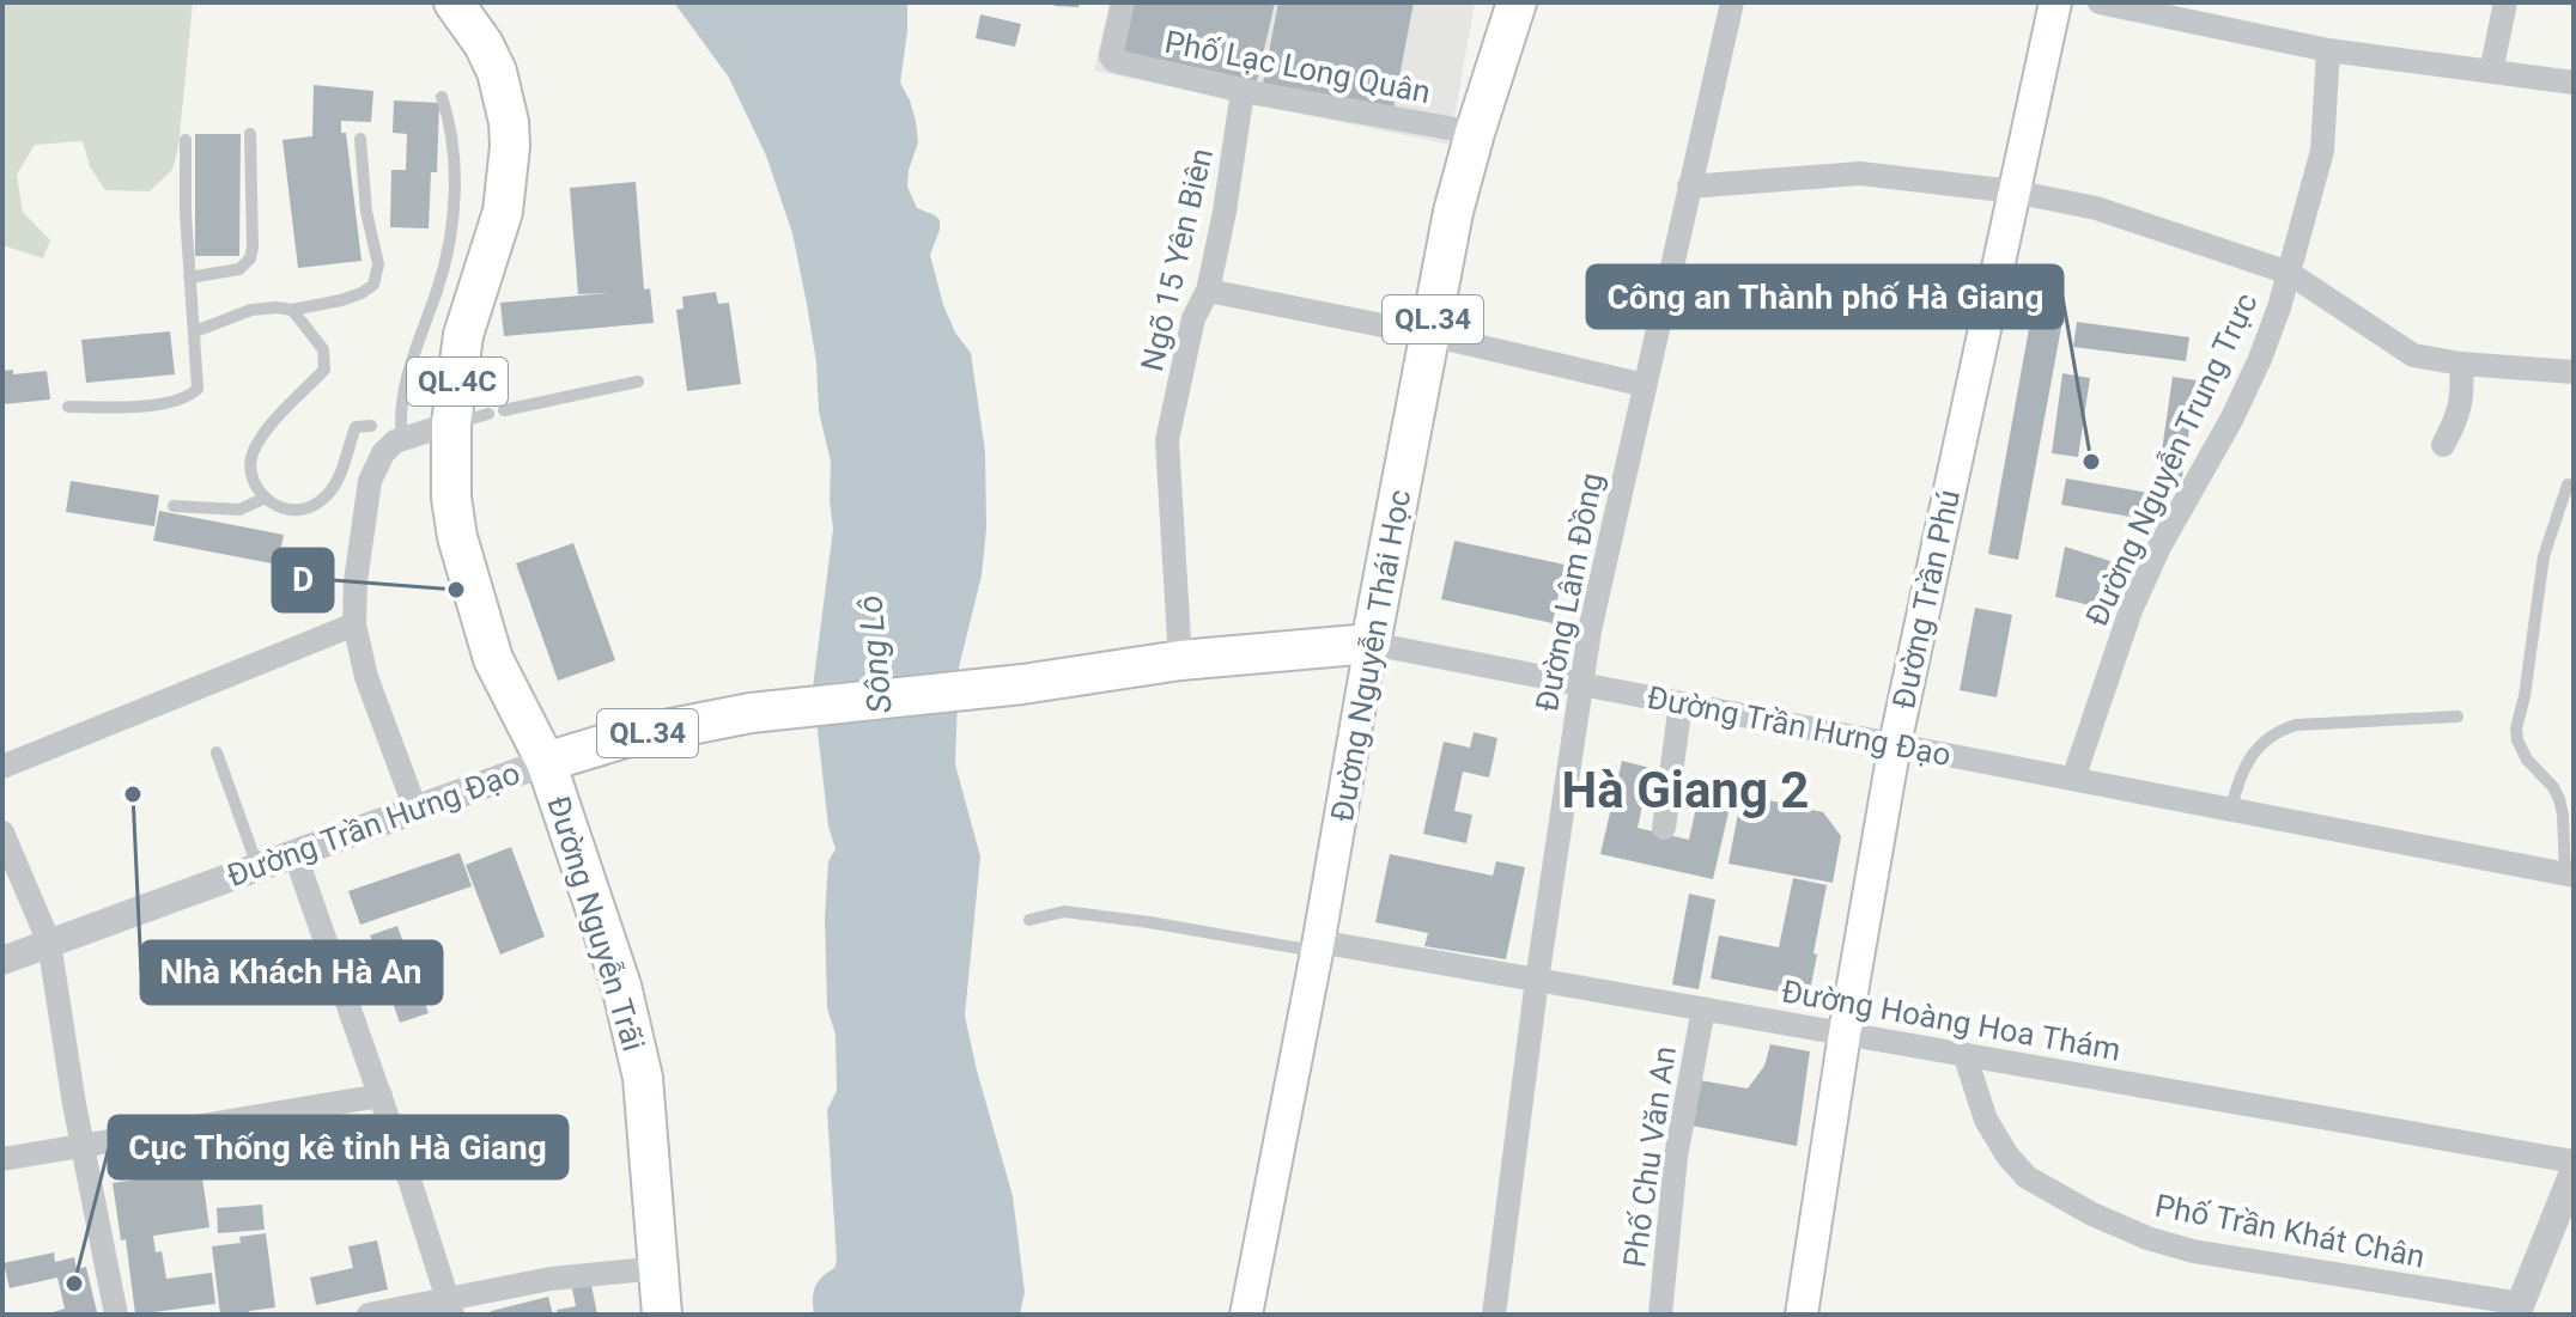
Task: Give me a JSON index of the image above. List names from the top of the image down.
{
  "streets": {
    "highway": [
      "QL.34",
      "QL.4C",
      "Đường Nguyễn Thái Học",
      "Đường Trần Hưng Đạo",
      "Đường Nguyễn Trãi"
    ],
    "main road": ["Đường Trần Phú"],
    "street": [
      "Phố Lạc Long Quân",
      "Ngõ 15 Yên Biên",
      "Đường Nguyễn Trung Trực",
      "Đường Lâm Đồng",
      "Đường Hoàng Hoa Thám",
      "Phố Chu Văn An",
      "Phố Trần Khát Chân"
    ]
  },
  "crossings": [
    ["Phố Lạc Long Quân", "Ngõ 15 Yên Biên"],
    ["Phố Lạc Long Quân", "Đường Nguyễn Thái Học"],
    ["Ngõ 15 Yên Biên", "Đường Trần Hưng Đạo"],
    ["QL.4C", "Đường Trần Hưng Đạo"],
    ["QL.4C", "Đường Nguyễn Trãi"],
    ["Đường Nguyễn Trung Trực", "Đường Trần Hưng Đạo"],
    ["Đường Lâm Đồng", "Đường Trần Hưng Đạo"],
    ["Đường Lâm Đồng", "Đường Hoàng Hoa Thám"],
    ["Đường Trần Phú", "Đường Trần Hưng Đạo"],
    ["Đường Trần Phú", "Đường Hoàng Hoa Thám"],
    ["Đường Nguyễn Thái Học", "Đường Trần Hưng Đạo"],
    ["Đường Nguyễn Thái Học", "Đường Hoàng Hoa Thám"],
    ["Đường Trần Hưng Đạo", "Đường Nguyễn Trãi"],
    ["Đường Hoàng Hoa Thám", "Phố Chu Văn An"],
    ["Đường Hoàng Hoa Thám", "Phố Trần Khát Chân"]
  ],
  "districts": ["Hà Giang 2"],
  "water": ["Sông Lô"],
  "places": [
    "Công an Thành phố Hà Giang",
    "D",
    "Nhà Khách Hà An",
    "Cục Thống kê tỉnh Hà Giang"
  ]
}
